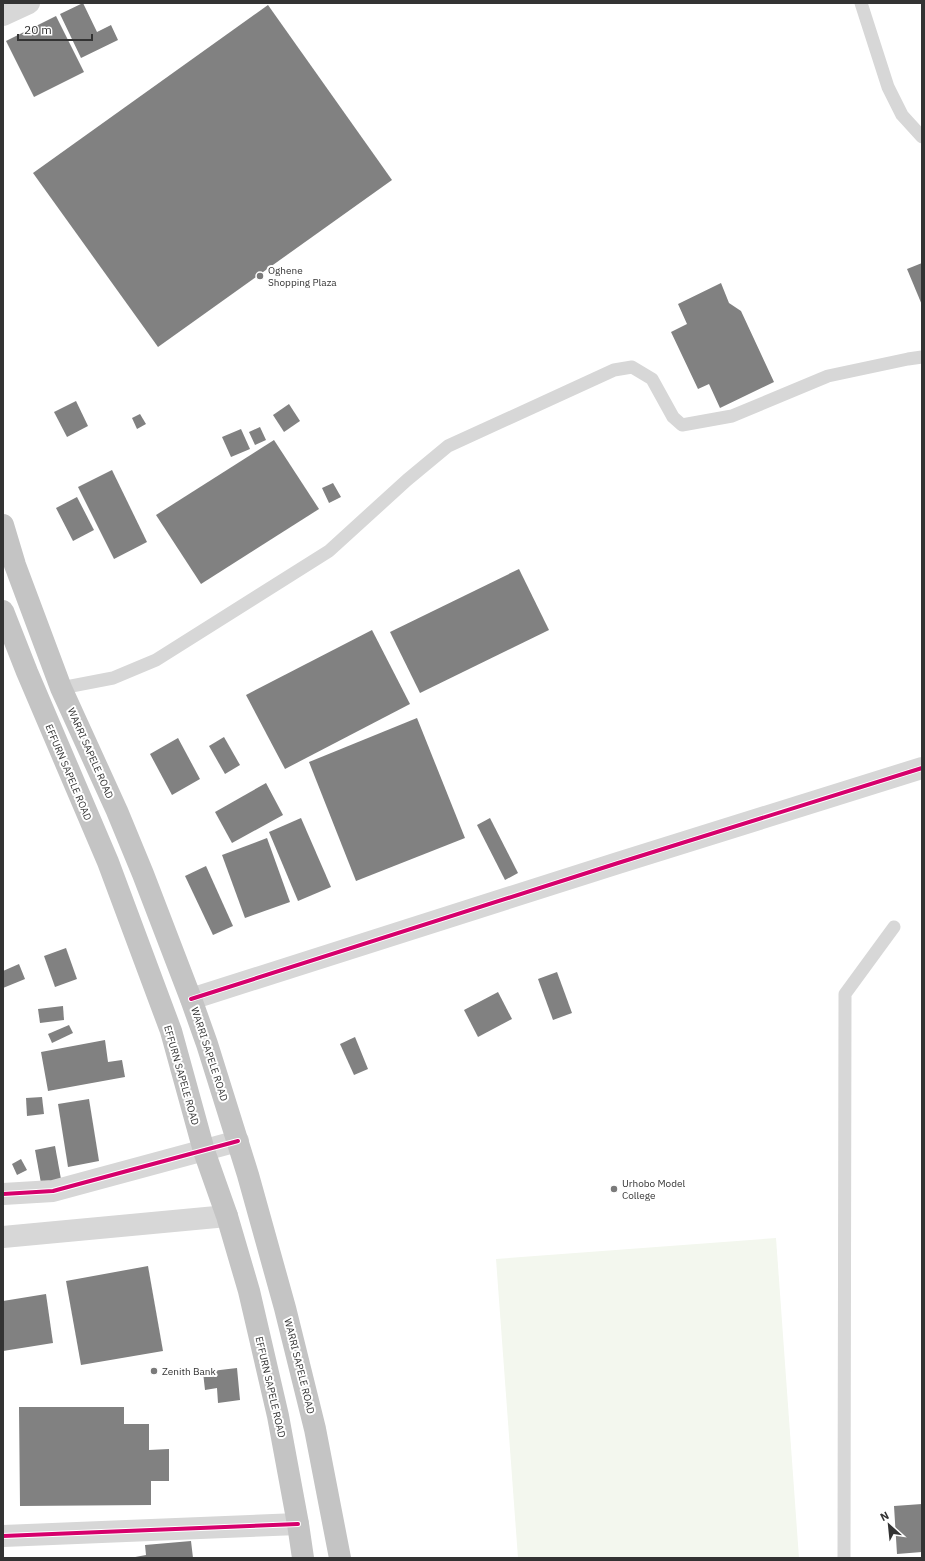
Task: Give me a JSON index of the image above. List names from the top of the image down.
{
  "streets": {
    "highway": ["WARRI SAPELE ROAD", "EFFURN SAPELE ROAD"]
  },
  "places": ["Oghene Shopping Plaza", "Urhobo Model College", "Zenith Bank"],
  "scale_bar": "20 m",
  "north": "top left"
}
